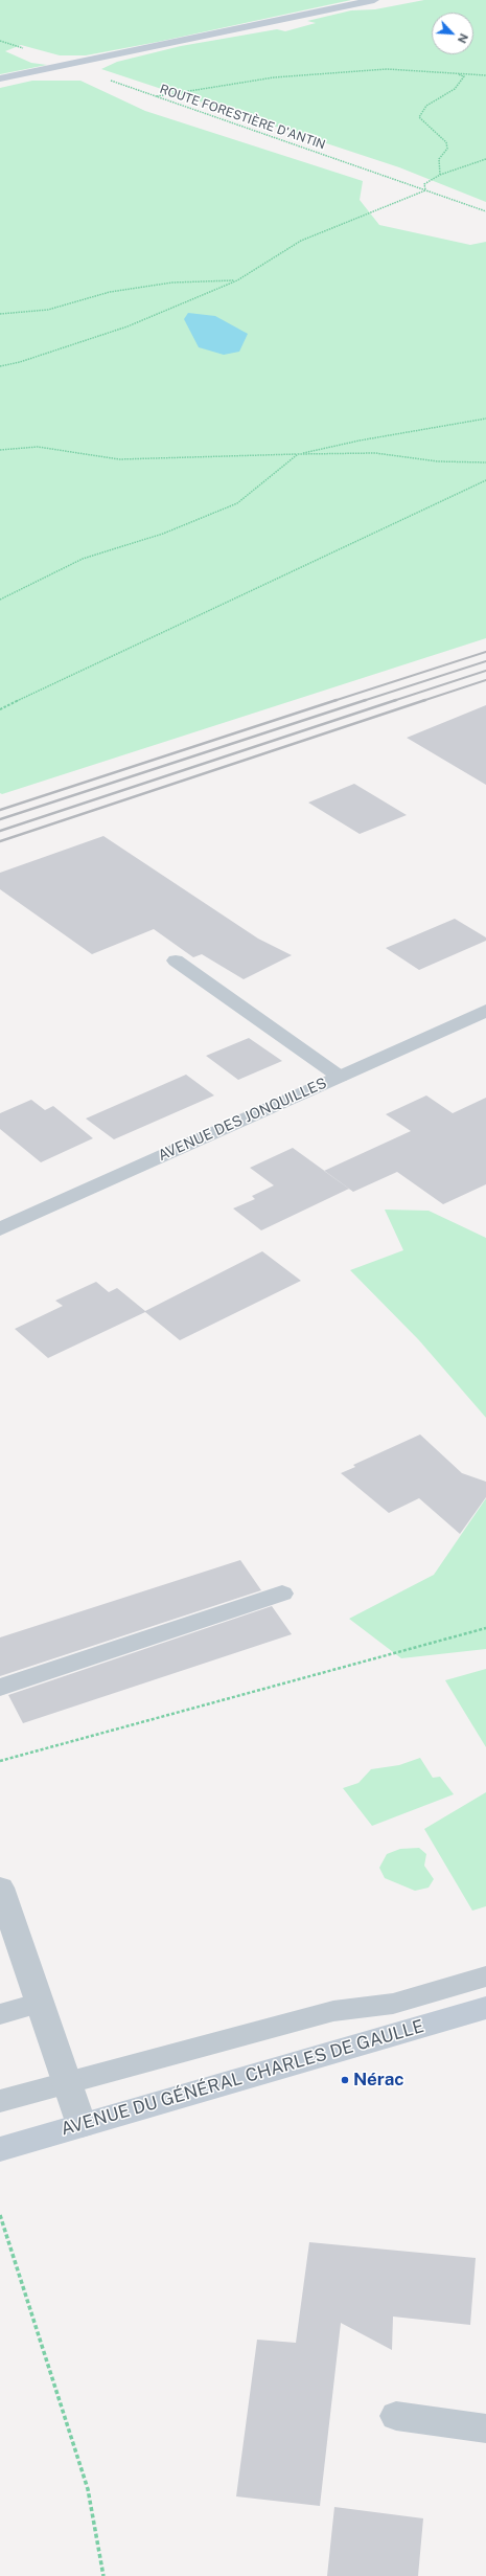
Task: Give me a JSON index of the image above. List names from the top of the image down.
{
  "streets": {
    "street": ["AVENUE DES JONQUILLES", "AVENUE DU GÉNÉRAL CHARLES DE GAULLE"],
    "path": ["ROUTE FORESTIÈRE D'ANTIN"]
  },
  "places": ["Nérac"],
  "north": "bottom right"
}
